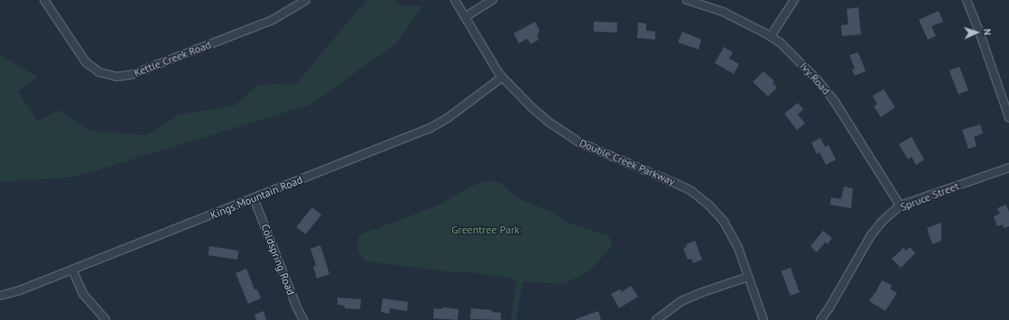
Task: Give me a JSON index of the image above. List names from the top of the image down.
{
  "streets": {
    "street": [
      "Kettle Creek Road",
      "Ivy Road",
      "Double Creek Parkway",
      "Spruce Street",
      "Kings Mountain Road",
      "Coldspring Road"
    ]
  },
  "crossings": [
    ["Ivy Road", "Spruce Street"],
    ["Double Creek Parkway", "Kings Mountain Road"],
    ["Kings Mountain Road", "Coldspring Road"]
  ],
  "parks": ["Greentree Park"],
  "north": "right"
}
